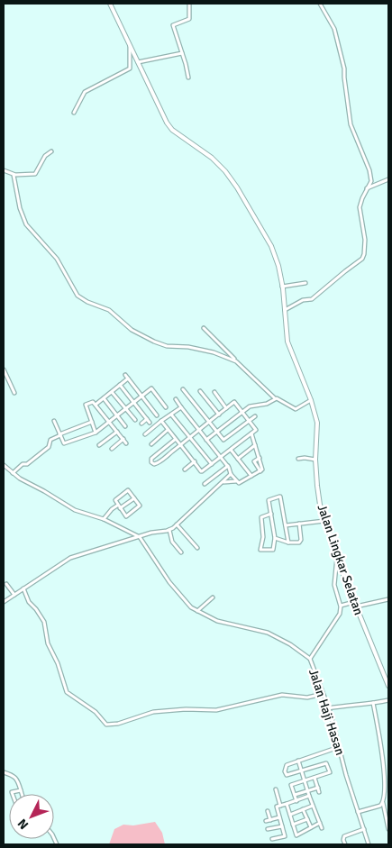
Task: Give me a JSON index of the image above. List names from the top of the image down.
{
  "streets": {
    "street": ["Jalan Lingkar Selatan", "Jalan Haji Hasan"]
  },
  "north": "bottom left"
}
